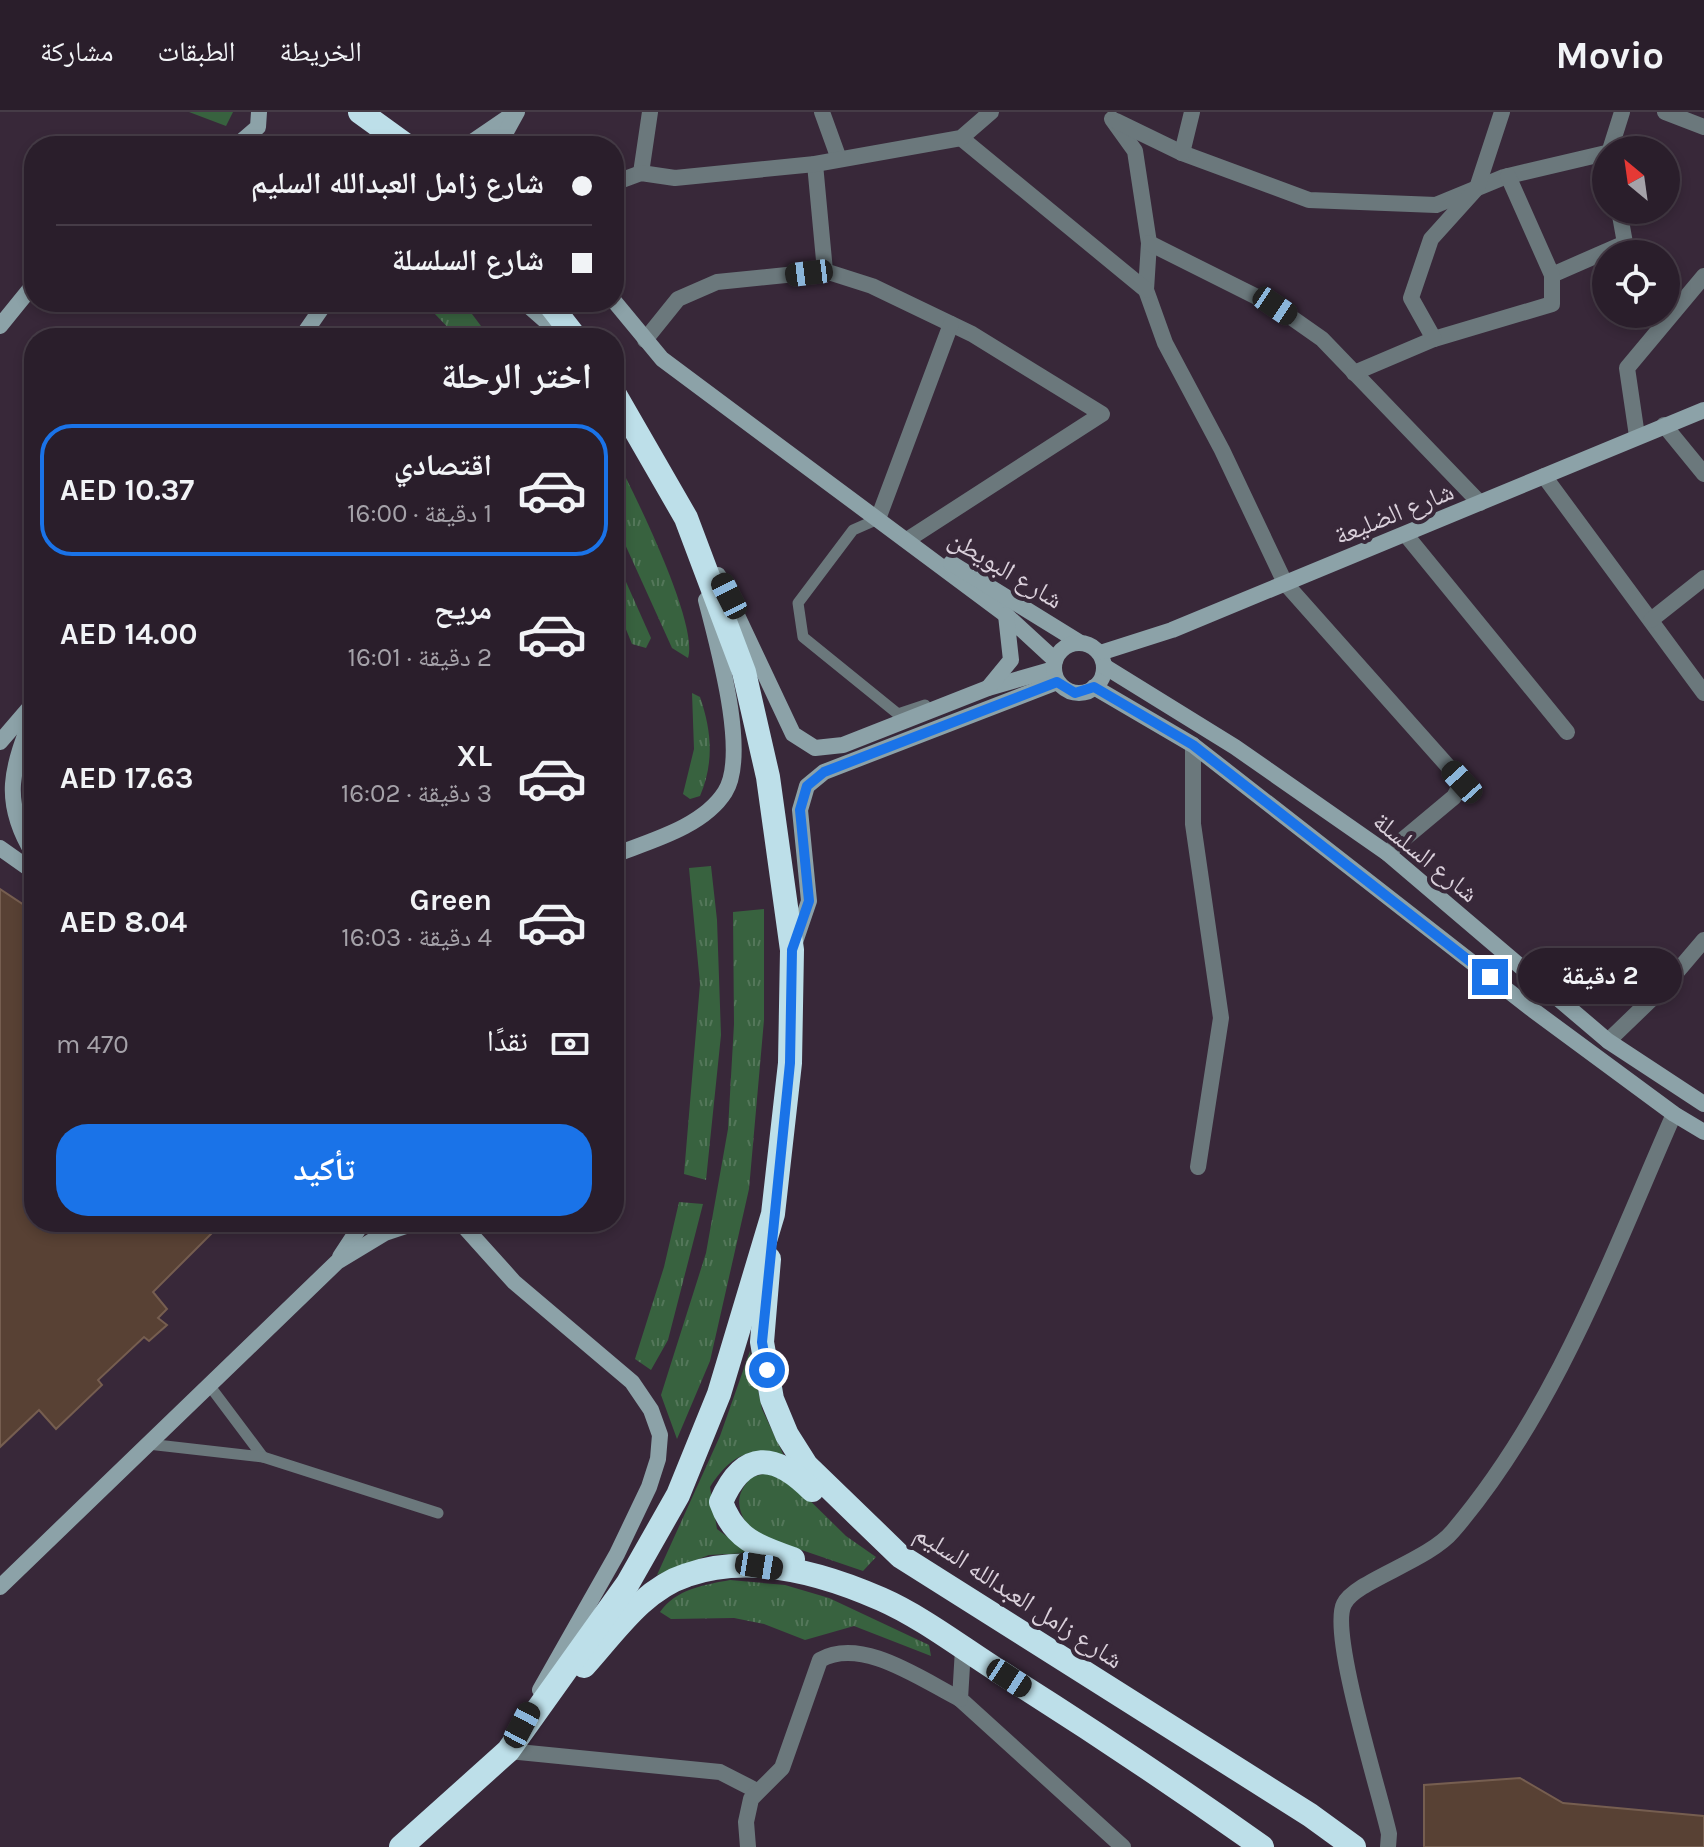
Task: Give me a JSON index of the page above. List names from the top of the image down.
{
  "streets": {
    "highway": ["شارع زامل العبدالله السليم"],
    "street": ["شارع الضليعة", "شارع البويطن", "شارع السلسلة"]
  },
  "crossings": [
    ["شارع الضليعة", "شارع البويطن"],
    ["شارع الضليعة", "شارع السلسلة"],
    ["شارع البويطن", "شارع السلسلة"]
  ],
  "north": "top left",
  "page": {
    "header": "Movio",
    "nav": ["الخريطة", "الطبقات", "مشاركة"],
    "banner": ["شارع زامل العبدالله السليم", "شارع السلسلة"],
    "heading": "اختر الرحلة",
    "list": [
      {
        "name": "اقتصادي",
        "note": "1 دقيقة · 16:00",
        "value": "AED 10.37"
      },
      {
        "name": "مريح",
        "note": "2 دقيقة · 16:01",
        "value": "AED 14.00"
      },
      {
        "name": "XL",
        "note": "3 دقيقة · 16:02",
        "value": "AED 17.63"
      },
      {
        "name": "Green",
        "note": "4 دقيقة · 16:03",
        "value": "AED 8.04"
      }
    ],
    "bubble": "2 دقيقة",
    "pay": ["نقدًا", "470 m"],
    "buttons": "تأكيد"
  }
}
